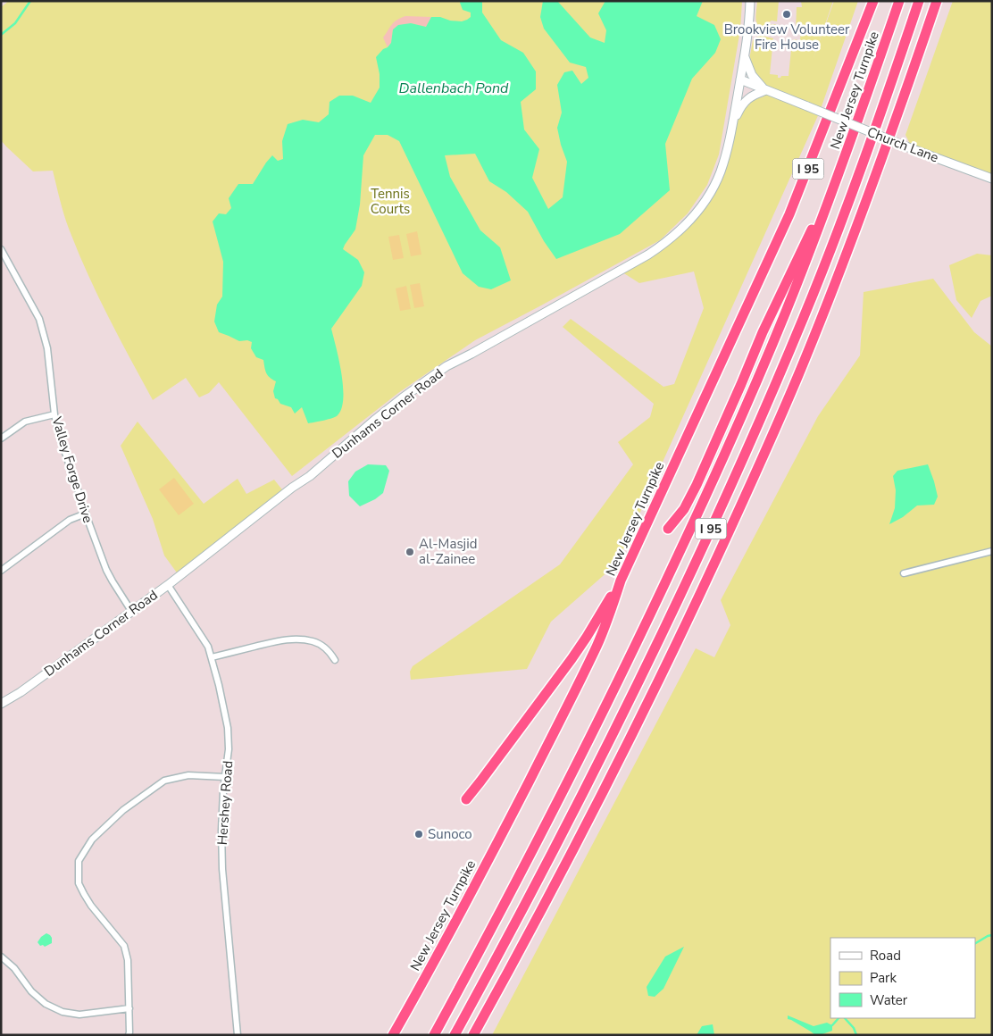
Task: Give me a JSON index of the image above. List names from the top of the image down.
{
  "streets": {
    "highway": ["New Jersey Turnpike", "I 95"],
    "street": [
      "Church Lane",
      "Dunhams Corner Road",
      "Valley Forge Drive",
      "Hershey Road"
    ]
  },
  "crossings": [
    ["Church Lane", "Dunhams Corner Road"],
    ["Dunhams Corner Road", "Valley Forge Drive"],
    ["Dunhams Corner Road", "Hershey Road"]
  ],
  "water": ["Dallenbach Pond"],
  "parks": ["Tennis Courts"],
  "places": ["Brookview Volunteer Fire House", "Al-Masjid al-Zainee", "Sunoco"],
  "legend": ["Road", "Park", "Water"]
}
